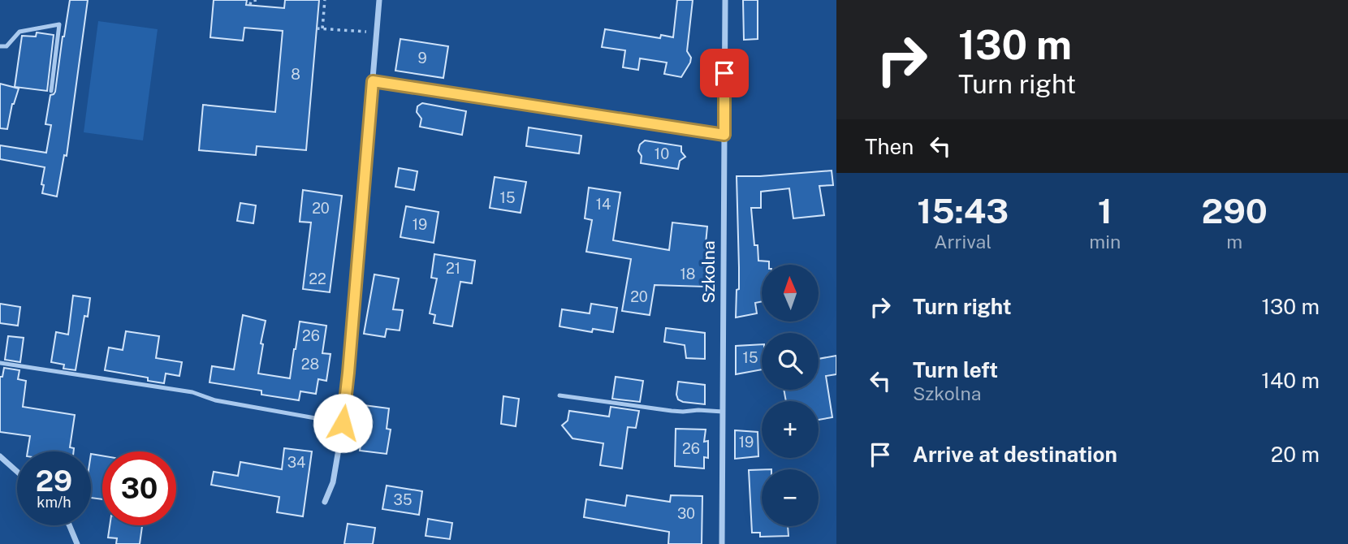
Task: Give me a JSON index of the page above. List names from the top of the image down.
{
  "streets": {
    "street": ["Szkolna"]
  },
  "house_numbers": [
    "9",
    "8",
    "10",
    "15",
    "14",
    "20",
    "19",
    "21",
    "18",
    "22",
    "20",
    "26",
    "15",
    "28",
    "19",
    "26",
    "34",
    "35",
    "30"
  ],
  "north": "top",
  "page": {
    "turn": ["130 m", "Turn right"],
    "then": "Then",
    "eta": [
      "15:43",
      "Arrival",
      "1",
      "min",
      "290",
      "m"
    ],
    "map_buttons": ["+", "−"],
    "list": [
      {
        "name": "Turn right",
        "value": "130 m"
      },
      {
        "name": "Turn left",
        "note": "Szkolna",
        "value": "140 m"
      },
      {
        "name": "Arrive at destination",
        "value": "20 m"
      }
    ],
    "speed": "29 km/h",
    "limit": "30"
  }
}
